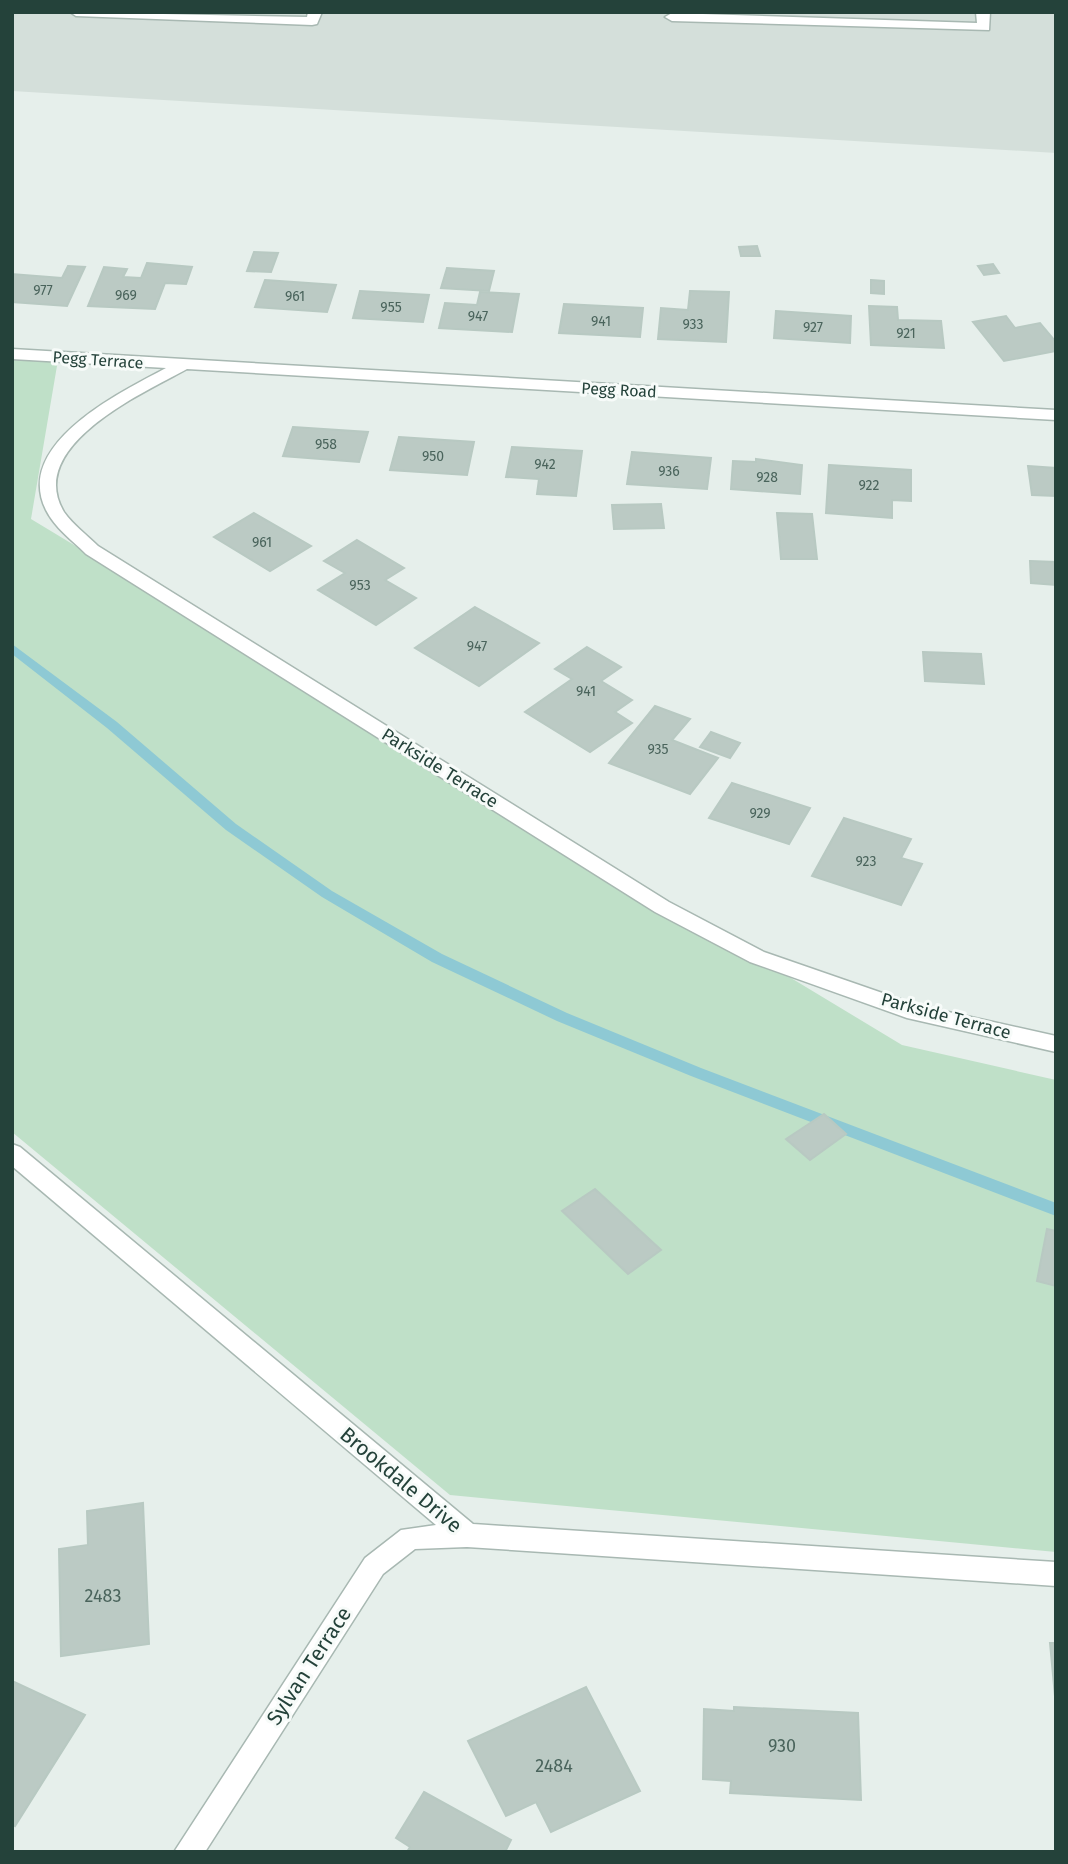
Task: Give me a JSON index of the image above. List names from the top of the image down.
{
  "streets": {
    "street": [
      "Pegg Terrace",
      "Pegg Road",
      "Parkside Terrace",
      "Brookdale Drive",
      "Sylvan Terrace"
    ]
  },
  "crossings": [
    ["Pegg Terrace", "Pegg Road"],
    ["Pegg Terrace", "Parkside Terrace"],
    ["Pegg Road", "Parkside Terrace"],
    ["Brookdale Drive", "Sylvan Terrace"]
  ],
  "house_numbers": [
    "977",
    "969",
    "961",
    "955",
    "947",
    "941",
    "933",
    "927",
    "921",
    "958",
    "950",
    "942",
    "936",
    "928",
    "922",
    "961",
    "953",
    "947",
    "941",
    "935",
    "929",
    "923",
    "2483",
    "930",
    "2484"
  ]
}
